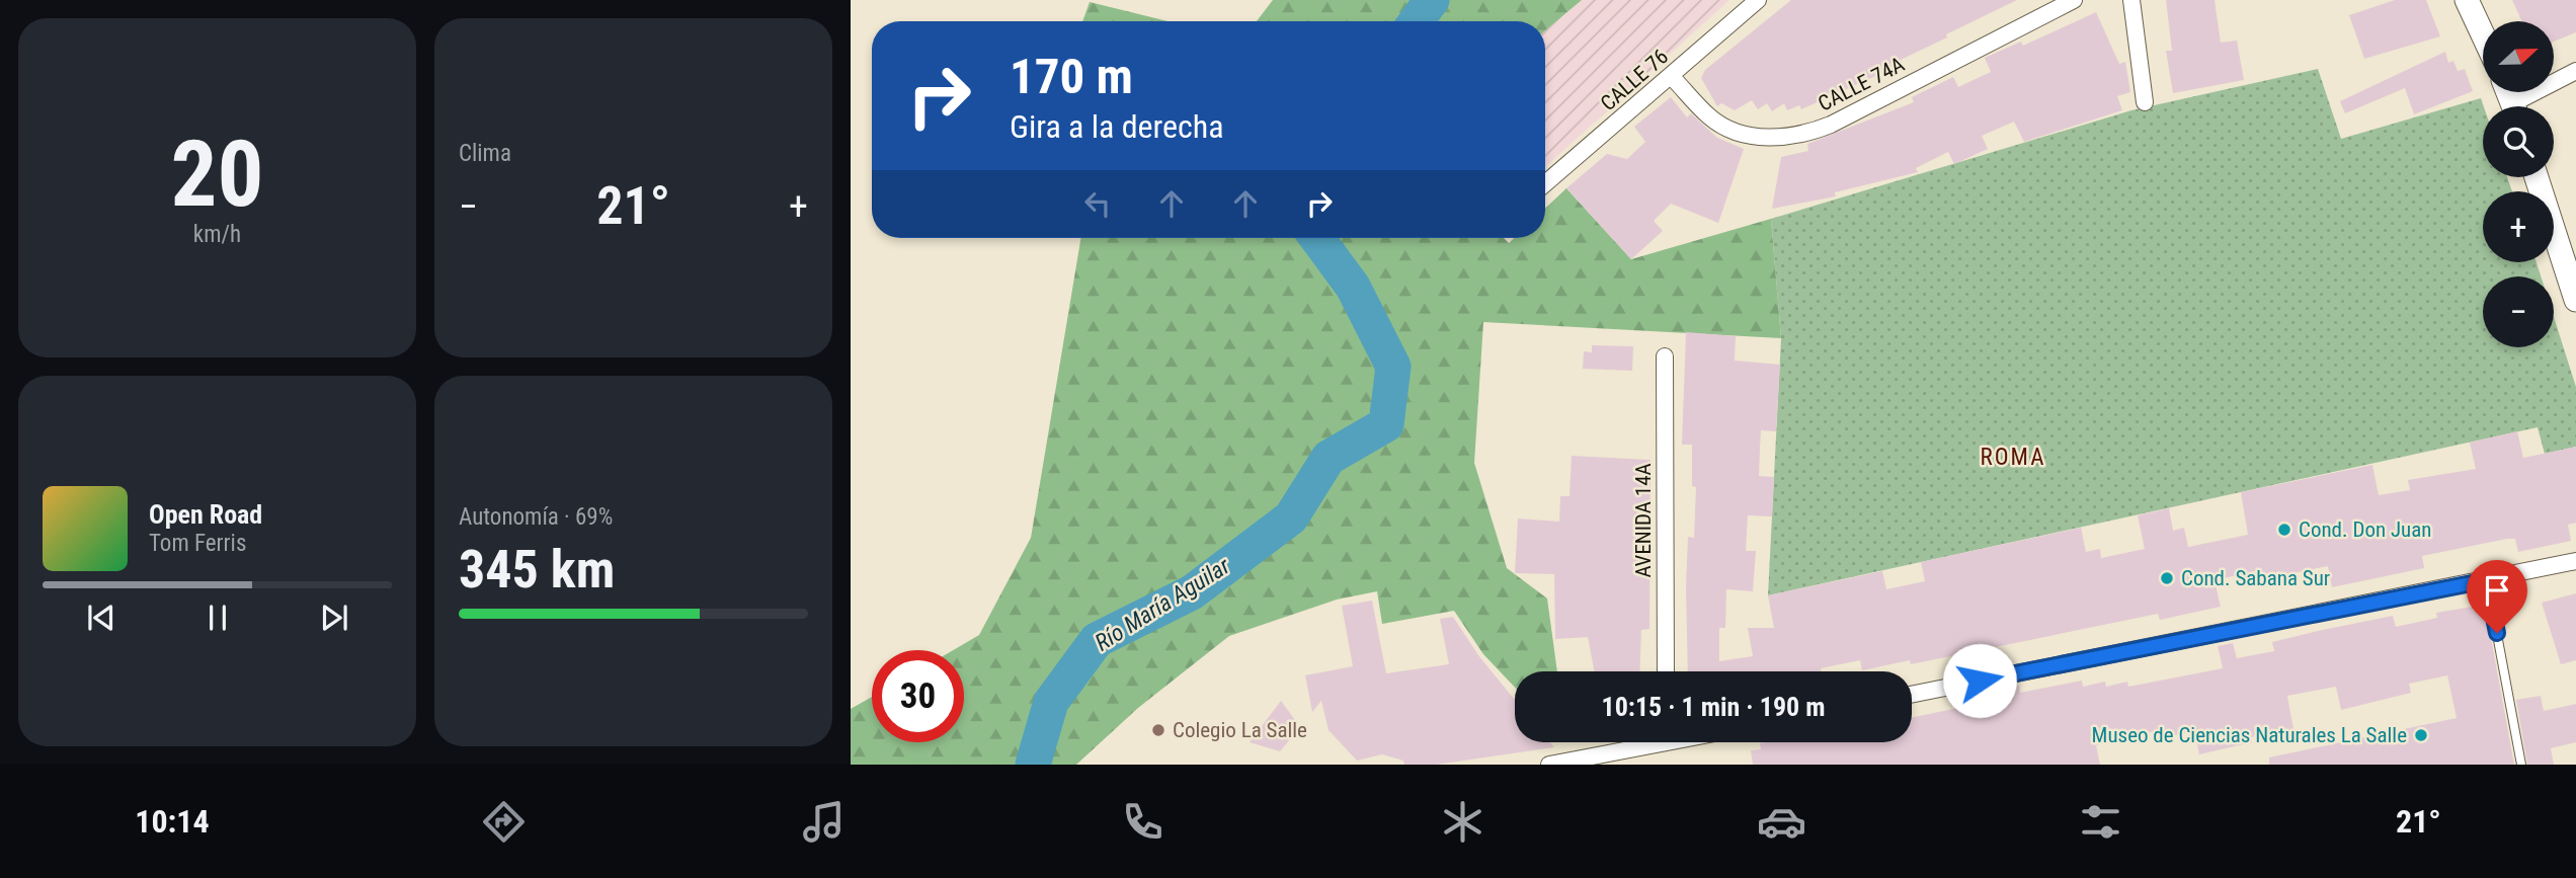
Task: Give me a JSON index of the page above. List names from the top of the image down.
{
  "streets": {
    "street": ["CALLE 76", "CALLE 74A", "AVENIDA 14A"]
  },
  "crossings": [
    ["CALLE 76", "CALLE 74A"]
  ],
  "districts": ["ROMA"],
  "water": ["Río María Aguilar"],
  "places": [
    "Cond. Don Juan",
    "Cond. Sabana Sur",
    "Colegio La Salle",
    "Museo de Ciencias Naturales La Salle"
  ],
  "north": "right",
  "page": {
    "tile": [
      ["20", "km/h"],
      "Clima",
      ["Autonomía · 69%", "345 km"]
    ],
    "map_buttons": ["+", "−"],
    "turn": ["170 m", "Gira a la derecha"],
    "heat": ["−", "21°", "+"],
    "song": ["Open Road", "Tom Ferris"],
    "limit": "30",
    "trip": "10:15 · 1 min · 190 m",
    "tabs": ["10:14", "21°"]
  }
}
